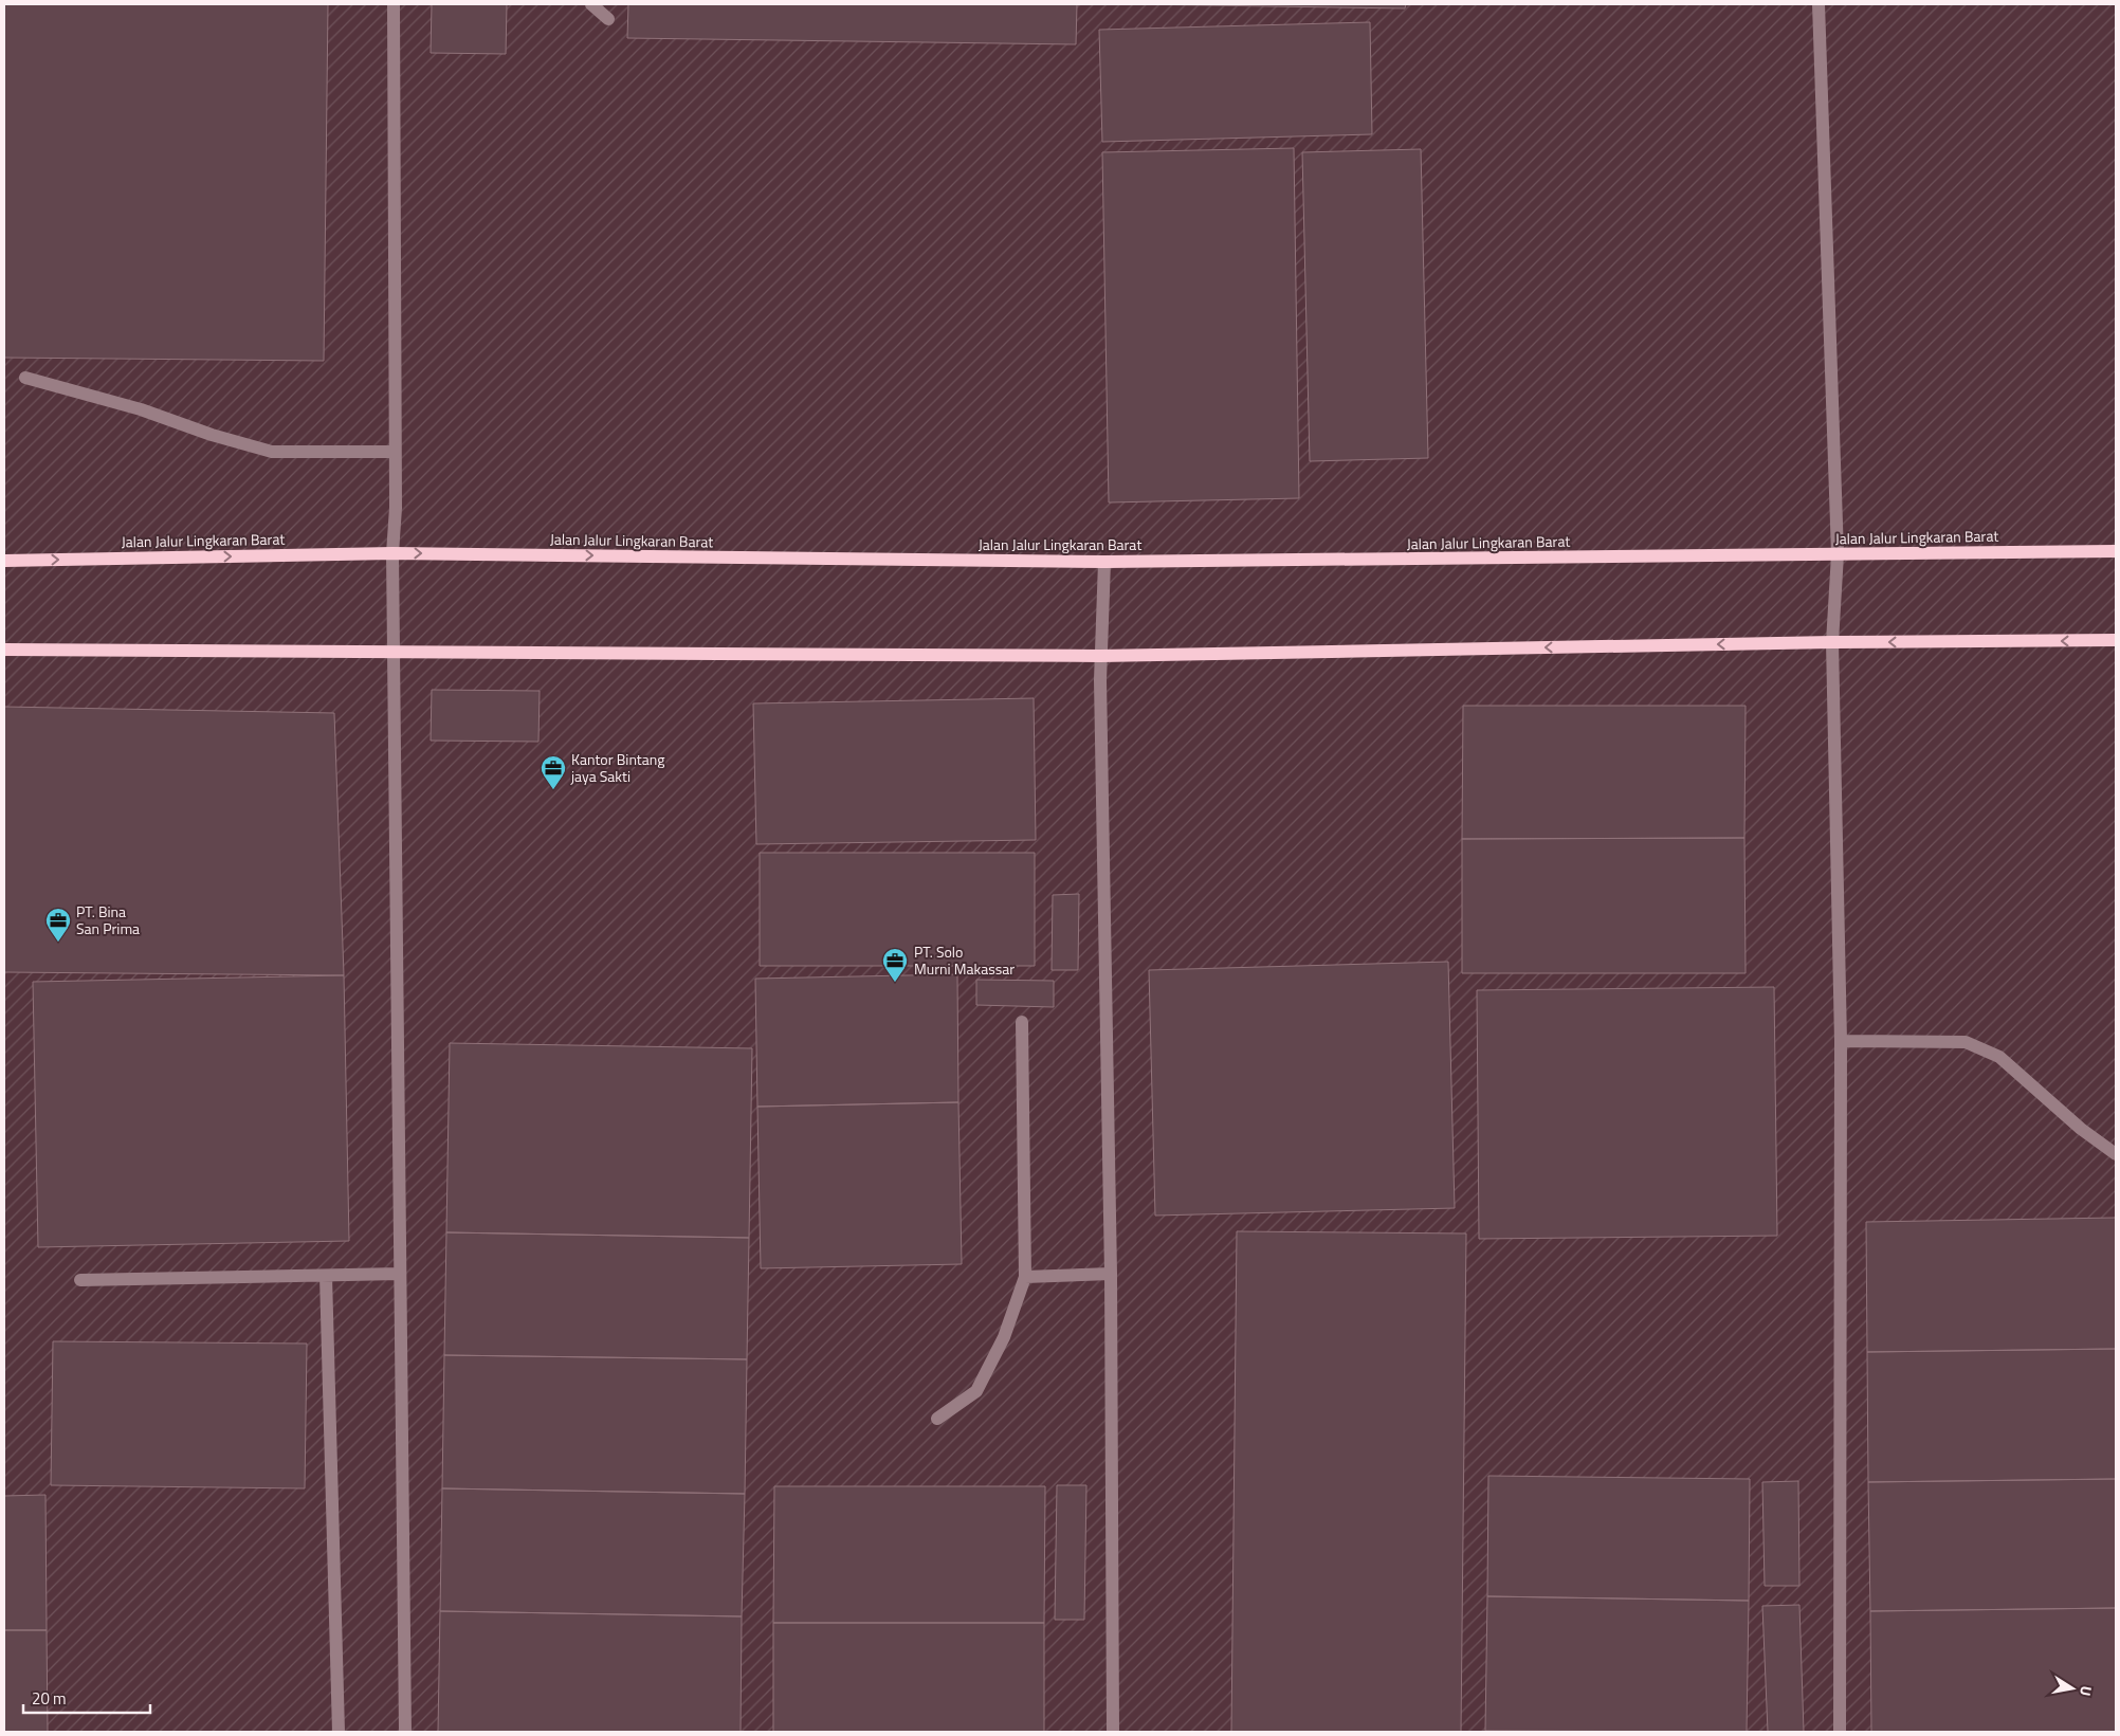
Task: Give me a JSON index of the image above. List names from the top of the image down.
{
  "streets": {
    "main road": ["Jalan Jalur Lingkaran Barat"]
  },
  "places": {
    "office": ["Kantor Bintang jaya Sakti", "PT. Bina San Prima", "PT. Solo Murni Makassar"]
  },
  "scale_bar": "20 m",
  "north": "right"
}
